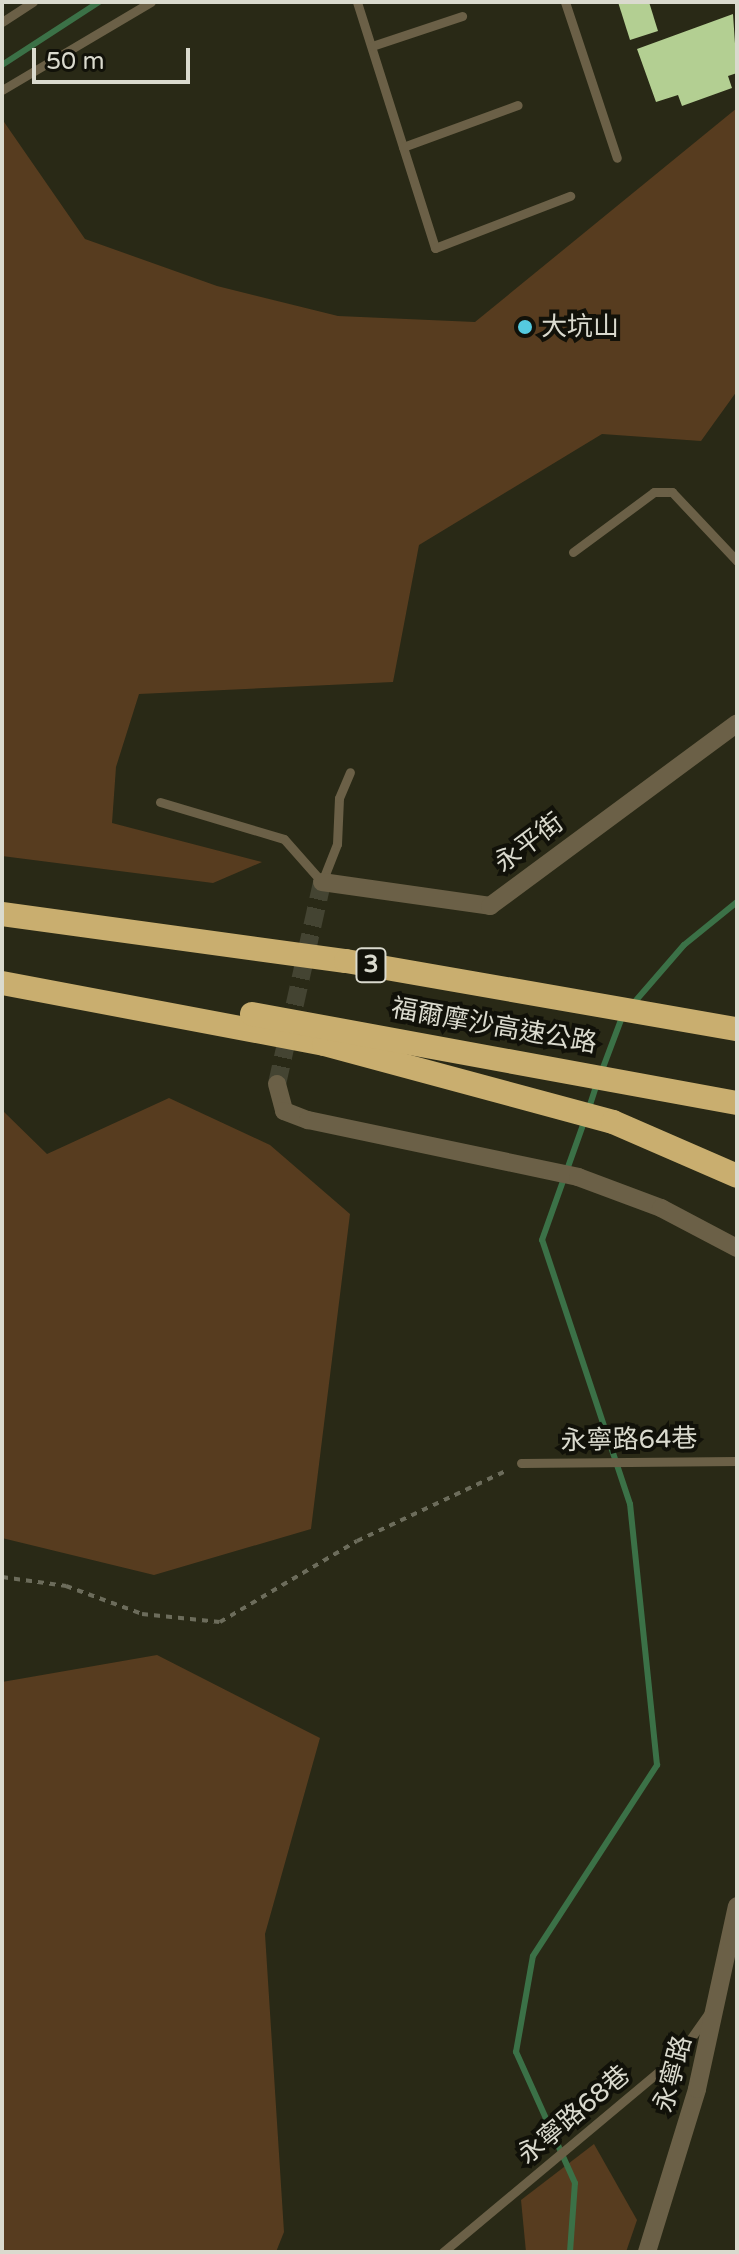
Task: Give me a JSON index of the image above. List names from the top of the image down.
{
  "streets": {
    "highway": ["3", "福爾摩沙高速公路"],
    "street": ["永平街", "永寧路"],
    "lane": ["永寧路64巷", "永寧路68巷"]
  },
  "crossings": [
    ["永寧路", "永寧路68巷"]
  ],
  "places": ["大坑山"],
  "scale_bar": "50 m"
}
